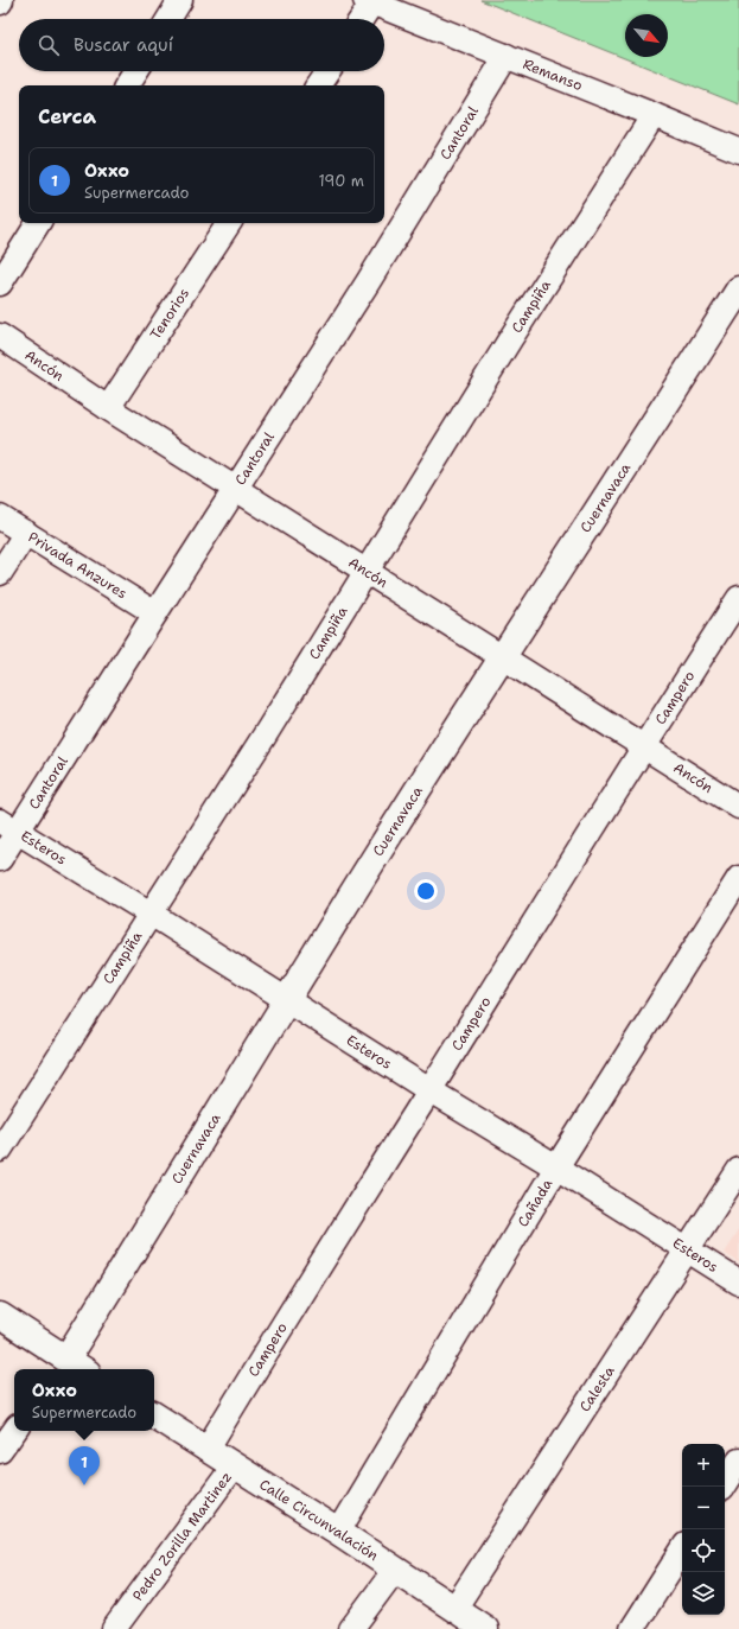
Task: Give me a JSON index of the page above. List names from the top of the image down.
{
  "streets": {
    "street": [
      "Remanso",
      "Cantoral",
      "Campiña",
      "Tenorios",
      "Ancón",
      "Cuernavaca",
      "Privada Anzures",
      "Campero",
      "Esteros",
      "Cañada",
      "Calesta",
      "Calle Circunvalación",
      "Pedro Zorilla Martinez"
    ]
  },
  "crossings": [
    ["Remanso", "Cantoral"],
    ["Remanso", "Campiña"],
    ["Cantoral", "Ancón"],
    ["Cantoral", "Privada Anzures"],
    ["Cantoral", "Esteros"],
    ["Campiña", "Ancón"],
    ["Campiña", "Esteros"],
    ["Tenorios", "Ancón"],
    ["Ancón", "Cuernavaca"],
    ["Ancón", "Campero"],
    ["Cuernavaca", "Esteros"],
    ["Campero", "Esteros"],
    ["Campero", "Calle Circunvalación"],
    ["Esteros", "Cañada"],
    ["Esteros", "Calesta"],
    ["Cañada", "Calle Circunvalación"],
    ["Calesta", "Calle Circunvalación"],
    ["Calle Circunvalación", "Pedro Zorilla Martinez"]
  ],
  "north": "bottom right",
  "page": {
    "search": "Buscar aquí",
    "heading": "Cerca",
    "list": [
      {
        "mark": "1",
        "name": "Oxxo",
        "note": "Supermercado",
        "value": "190 m"
      }
    ],
    "popup": ["Oxxo", "Supermercado"],
    "map_buttons": ["+", "−"],
    "pins": "1"
  }
}
